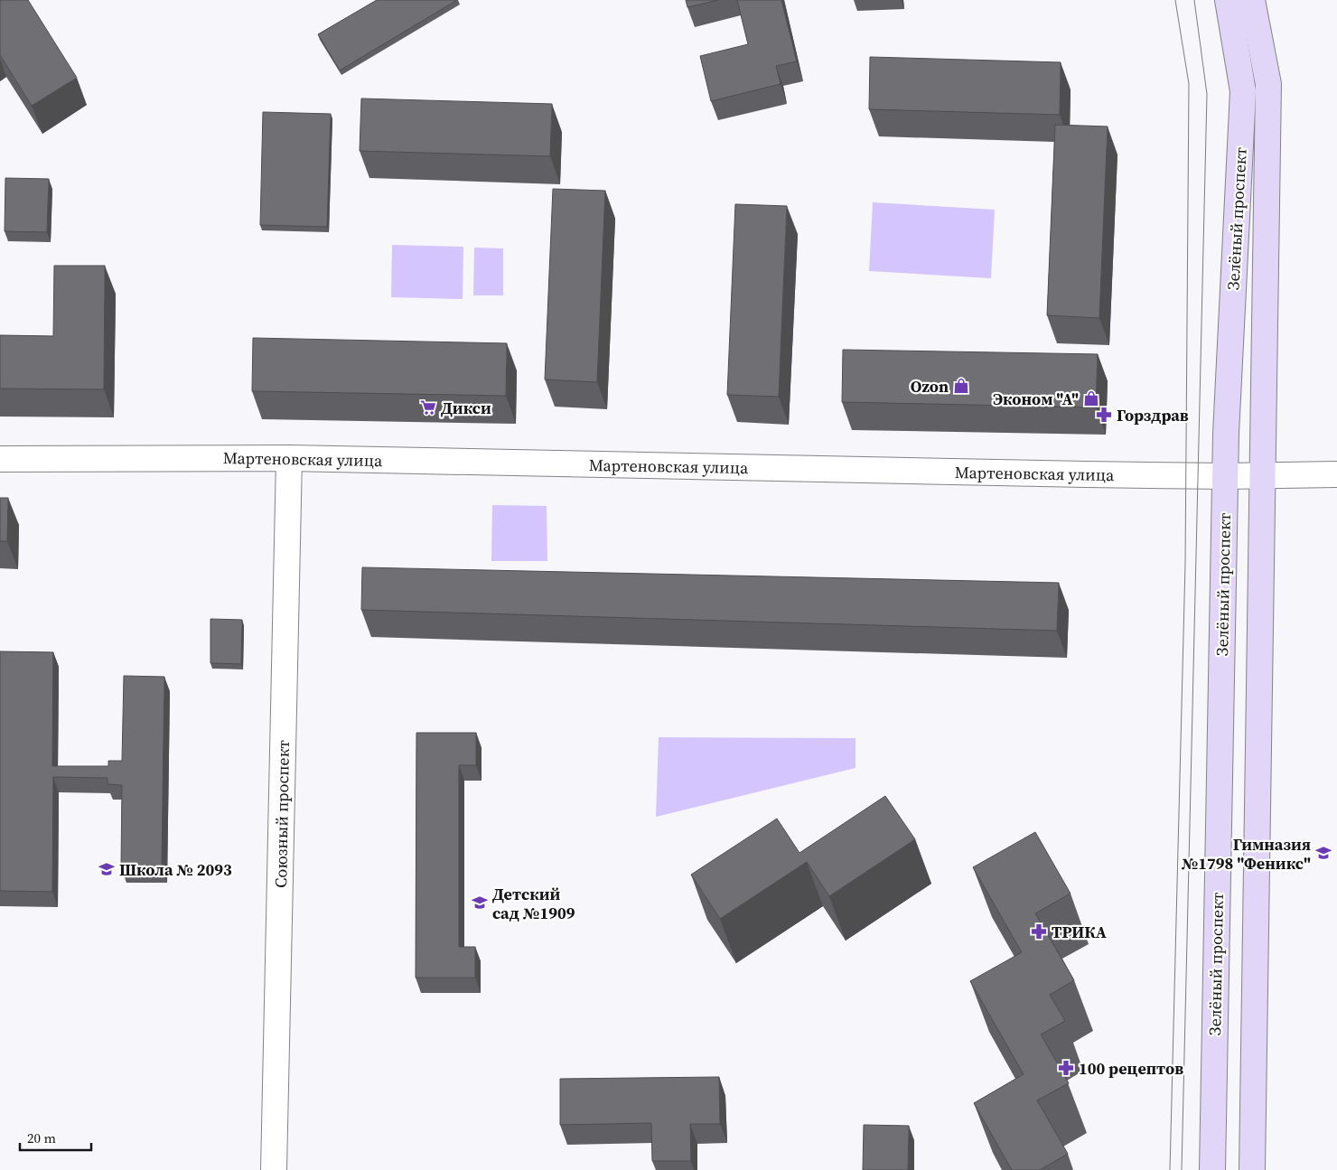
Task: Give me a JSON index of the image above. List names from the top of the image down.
{
  "streets": {
    "main road": ["Зелёный проспект"],
    "street": ["Мартеновская улица", "Союзный проспект"]
  },
  "crossings": [
    ["Зелёный проспект", "Мартеновская улица"],
    ["Мартеновская улица", "Союзный проспект"]
  ],
  "places": {
    "shop": ["Ozon", "Эконом \"А\""],
    "supermarket": ["Дикси"],
    "pharmacy": ["Горздрав", "ТРИКА", "100 рецептов"],
    "school or university": ["Гимназия №1798 \"Феникс\"", "Школа № 2093", "Детский сад №1909"]
  },
  "scale_bar": "20 m"
}
